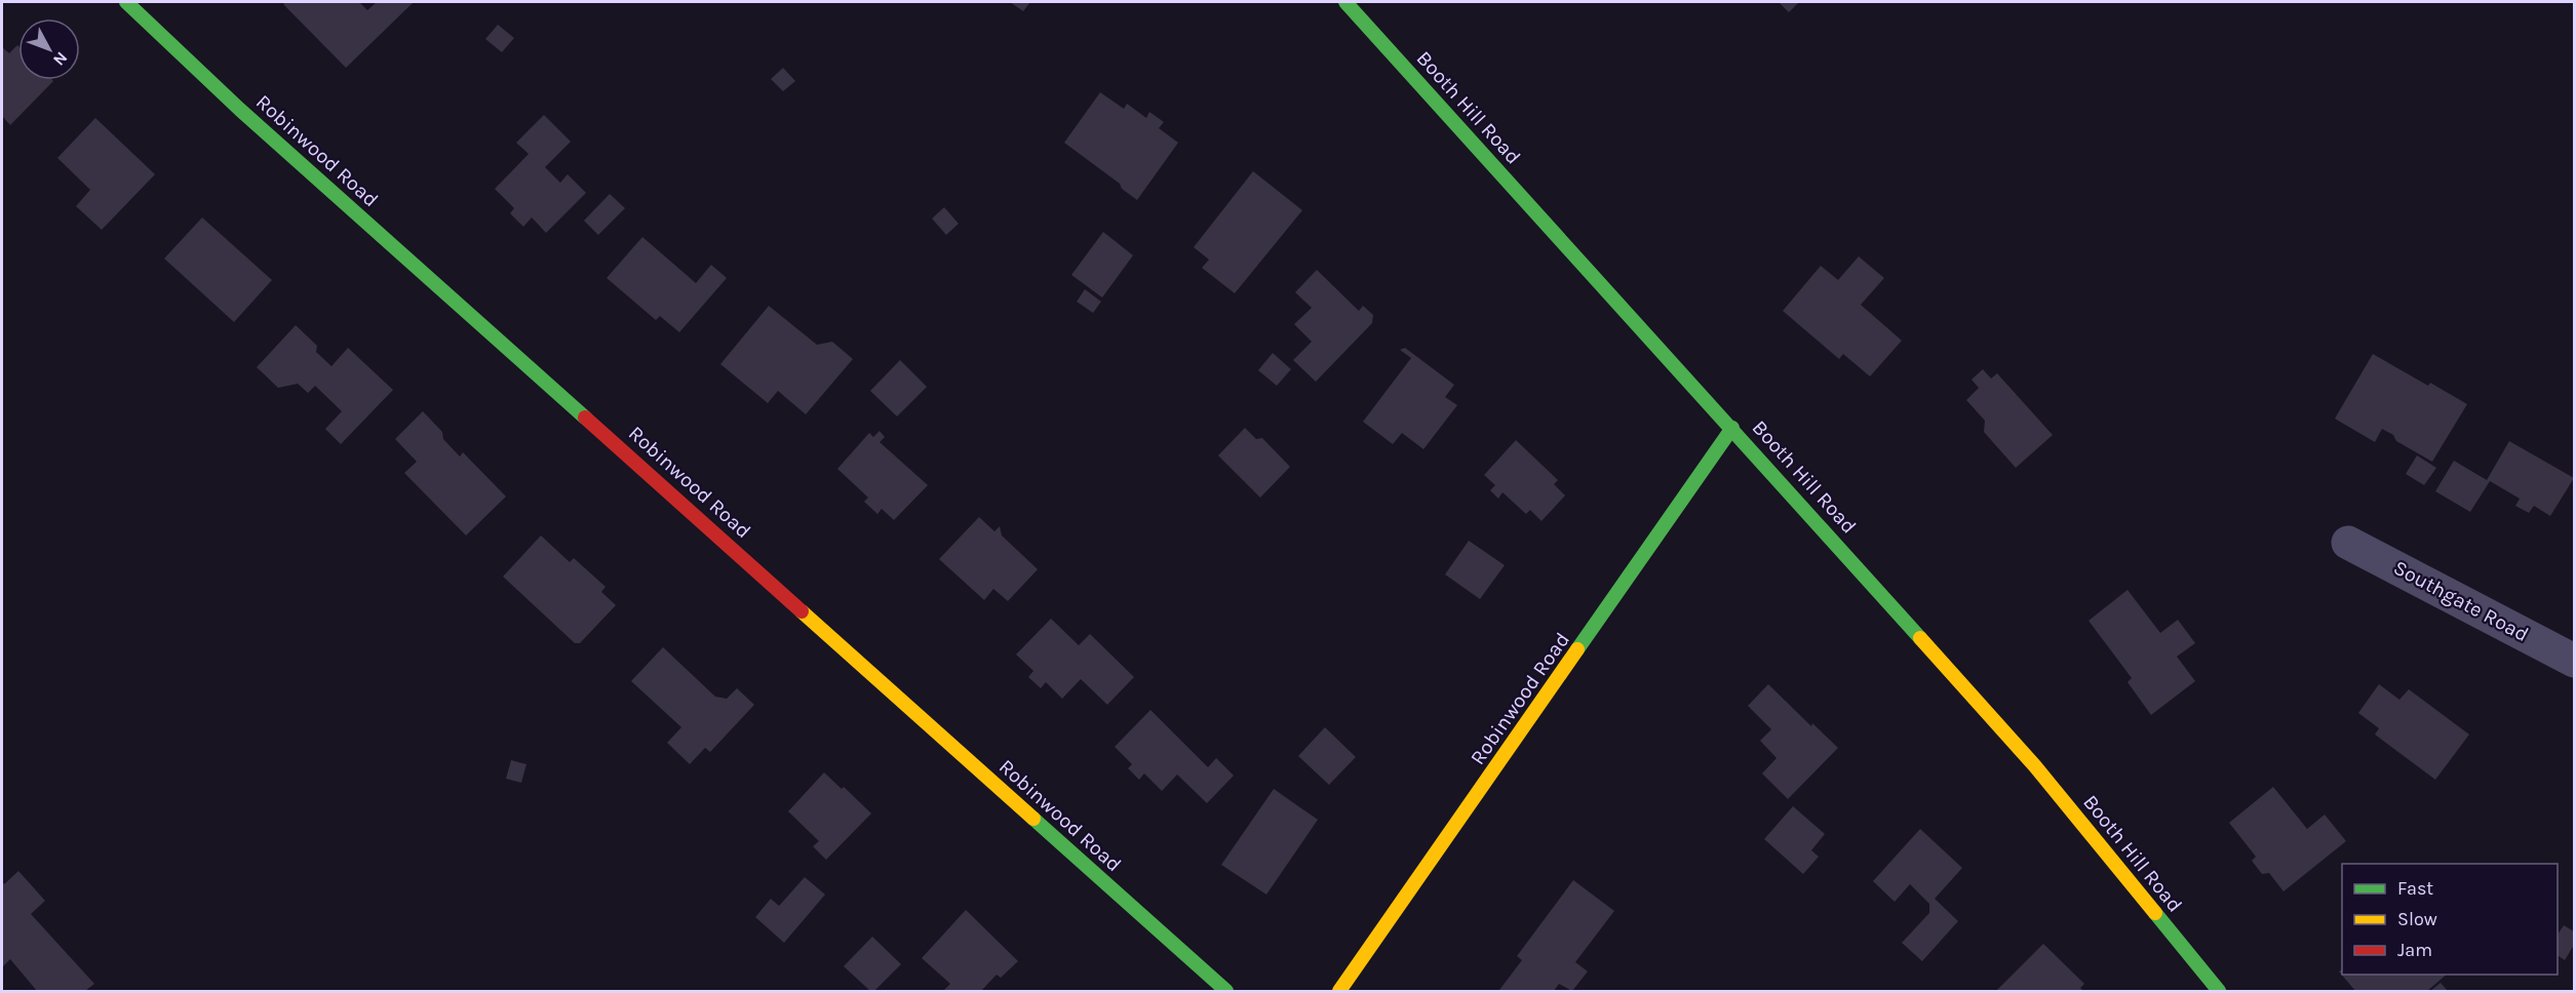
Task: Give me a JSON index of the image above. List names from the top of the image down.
{
  "streets": {
    "street": ["Booth Hill Road", "Robinwood Road", "Southgate Road"]
  },
  "crossings": [
    ["Booth Hill Road", "Robinwood Road"]
  ],
  "legend": ["Fast", "Slow", "Jam"],
  "north": "bottom right"
}
